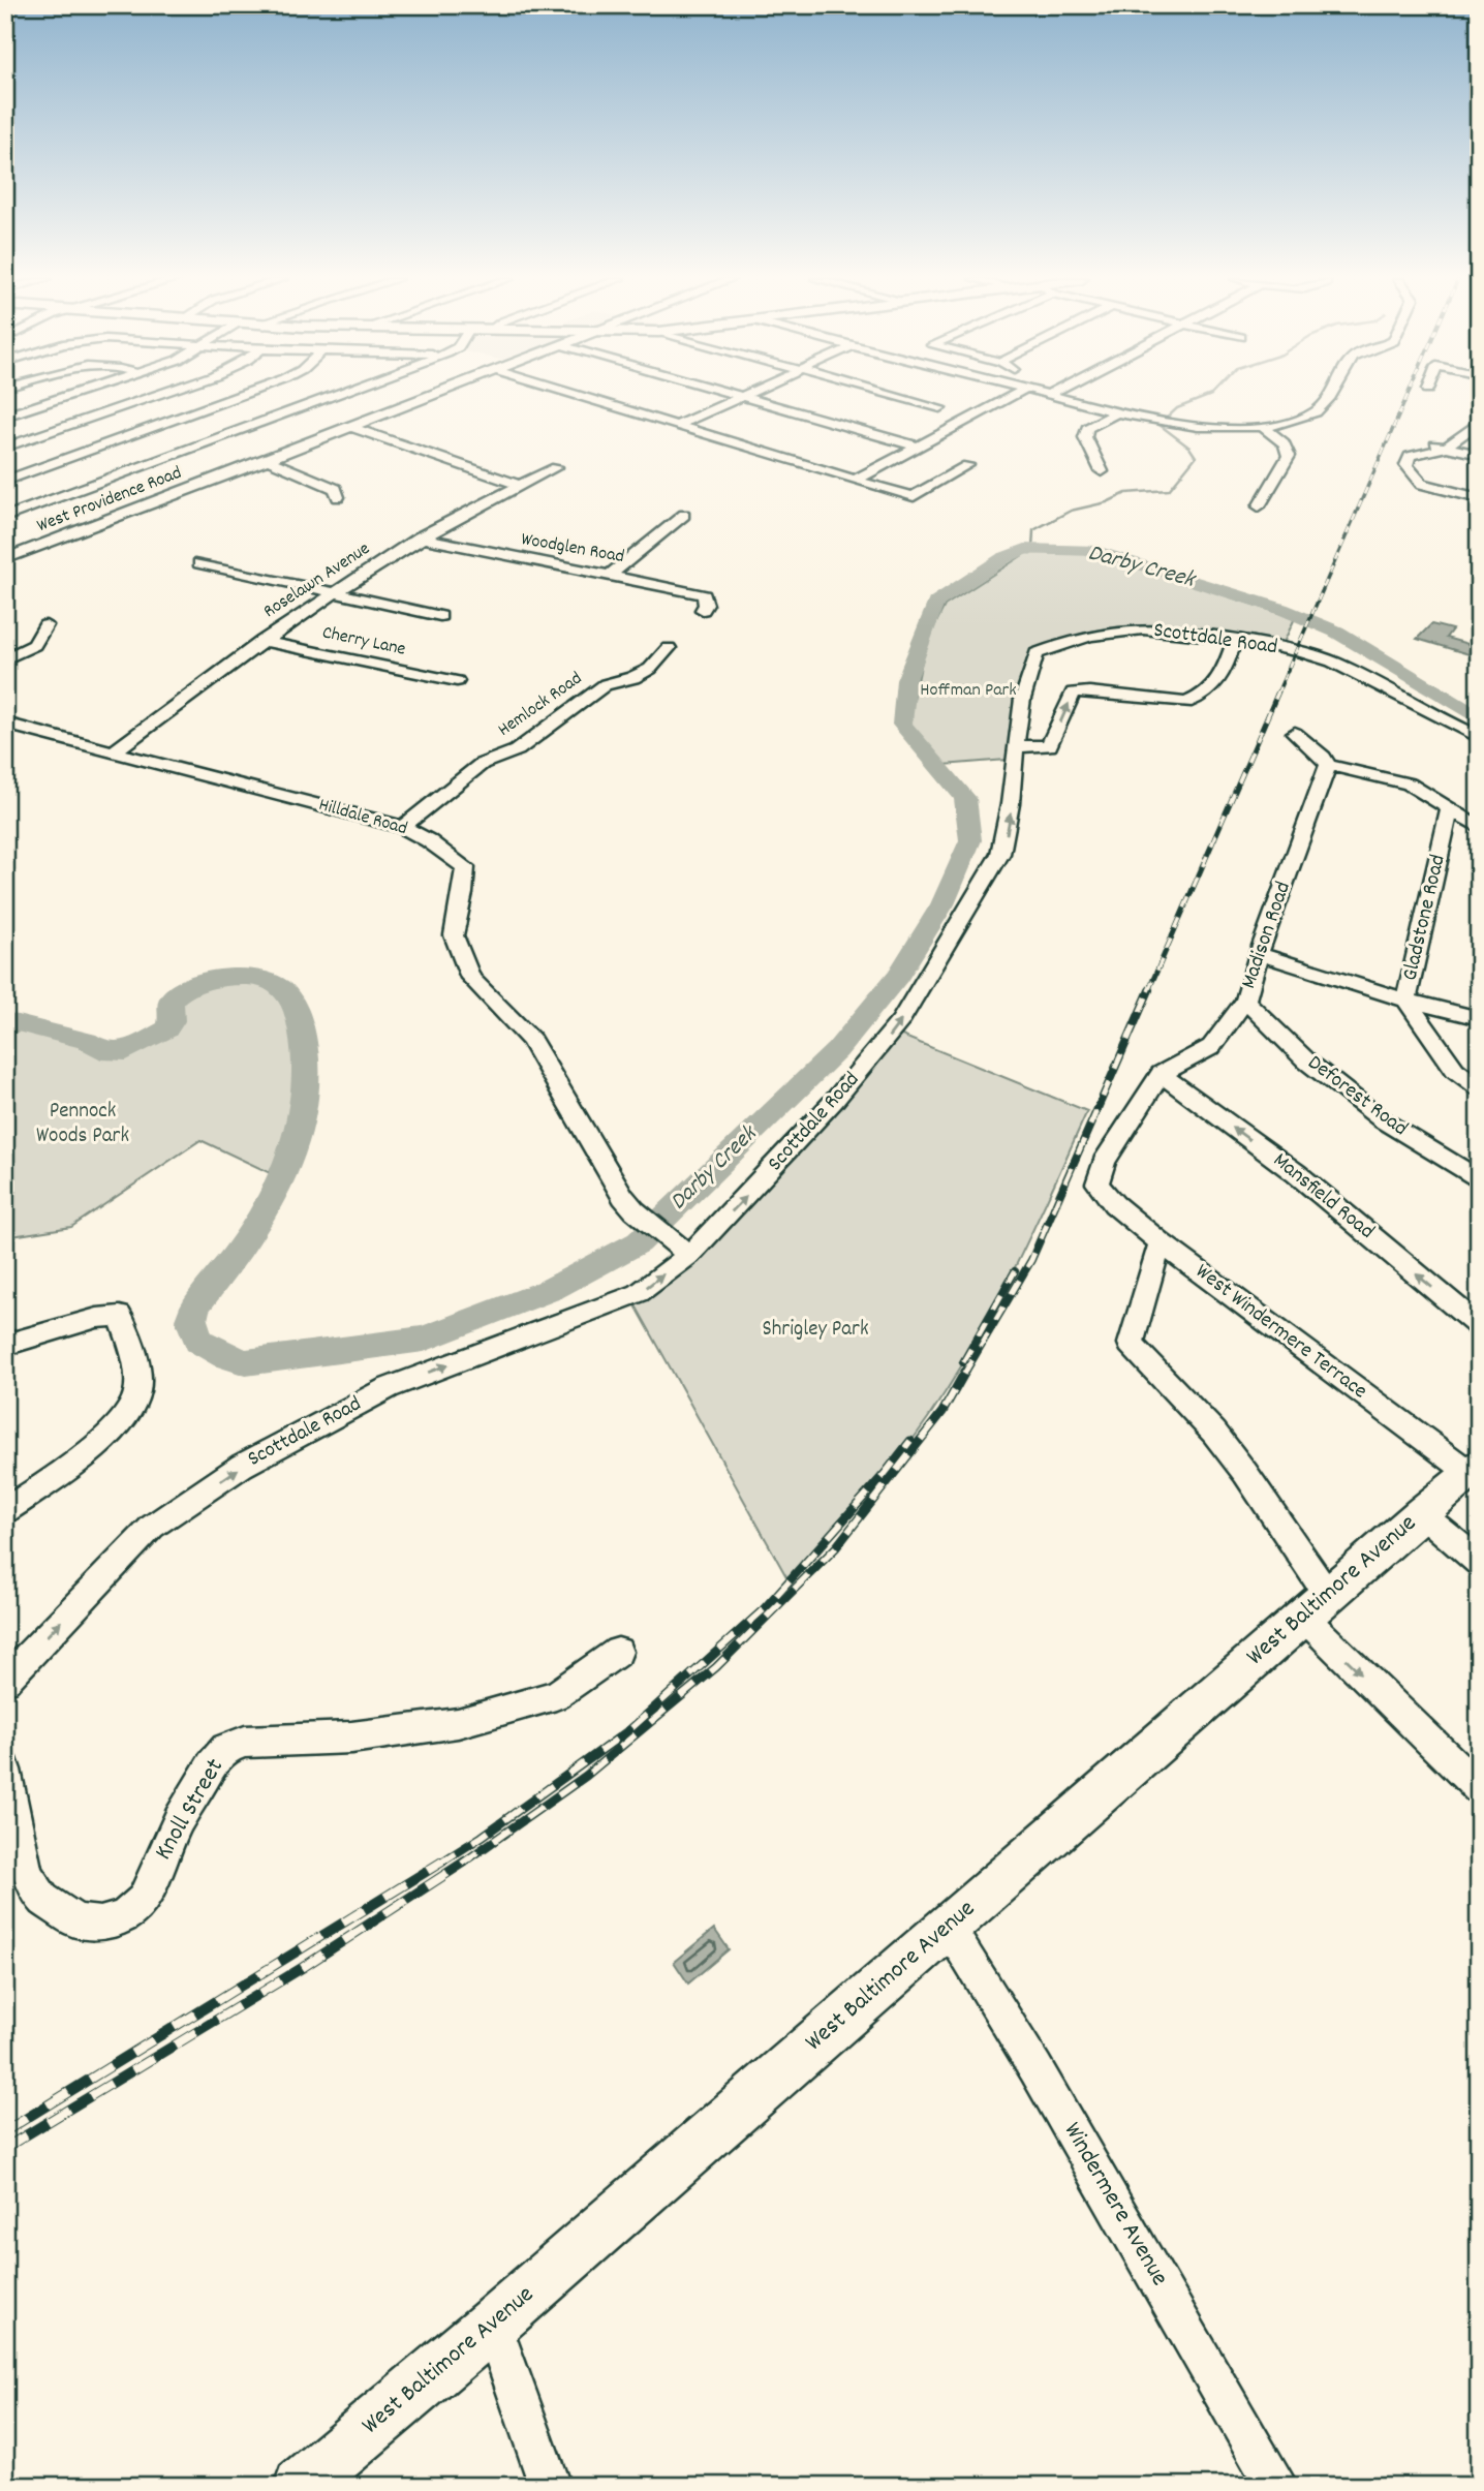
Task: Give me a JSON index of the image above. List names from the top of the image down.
{
  "streets": {
    "main road": ["West Baltimore Avenue"],
    "street": [
      "West Providence Road",
      "Woodglen Road",
      "Roselawn Avenue",
      "Scottdale Road",
      "Cherry Lane",
      "Hemlock Road",
      "Hilldale Road",
      "Gladstone Road",
      "Madison Road",
      "Deforest Road",
      "Mansfield Road",
      "West Windermere Terrace",
      "Knoll Street",
      "Windermere Avenue"
    ]
  },
  "crossings": [
    ["Woodglen Road", "Roselawn Avenue"],
    ["Roselawn Avenue", "Cherry Lane"],
    ["Roselawn Avenue", "Hilldale Road"],
    ["Scottdale Road", "Hilldale Road"],
    ["Hemlock Road", "Hilldale Road"],
    ["Madison Road", "Deforest Road"],
    ["Madison Road", "Mansfield Road"],
    ["Madison Road", "West Windermere Terrace"],
    ["West Windermere Terrace", "West Baltimore Avenue"],
    ["West Baltimore Avenue", "Windermere Avenue"]
  ],
  "one_way": ["Scottdale Road"],
  "water": ["Darby Creek"],
  "parks": ["Hoffman Park", "Pennock Woods Park", "Shrigley Park"]
}
